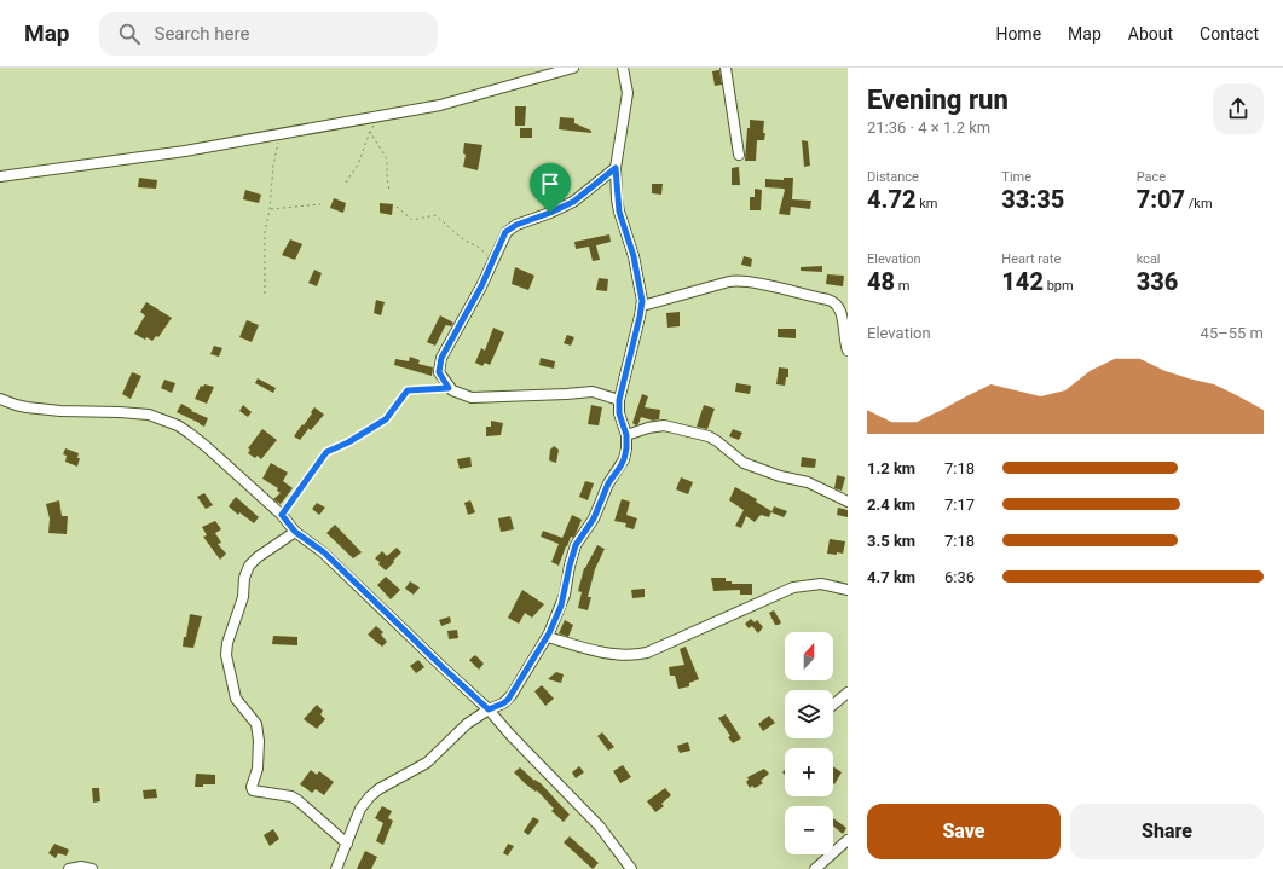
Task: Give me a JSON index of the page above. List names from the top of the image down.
{
  "north": "top",
  "page": {
    "header": "Map",
    "search": "Search here",
    "nav": [
      "Home",
      "Map",
      "About",
      "Contact"
    ],
    "heading": ["Evening run", "21:36 · 4 × 1.2 km"],
    "stats": [
      ["Distance", "4.72 km"],
      ["Time", "33:35"],
      ["Pace", "7:07 /km"],
      ["Elevation", "48 m"],
      ["Heart rate", "142 bpm"],
      ["kcal", "336"]
    ],
    "chart": ["Elevation", "45–55 m"],
    "list": [
      {
        "name": "1.2 km",
        "note": "7:18"
      },
      {
        "name": "2.4 km",
        "note": "7:17"
      },
      {
        "name": "3.5 km",
        "note": "7:18"
      },
      {
        "name": "4.7 km",
        "note": "6:36"
      }
    ],
    "map_buttons": ["+", "−"],
    "buttons": ["Save", "Share"]
  }
}
